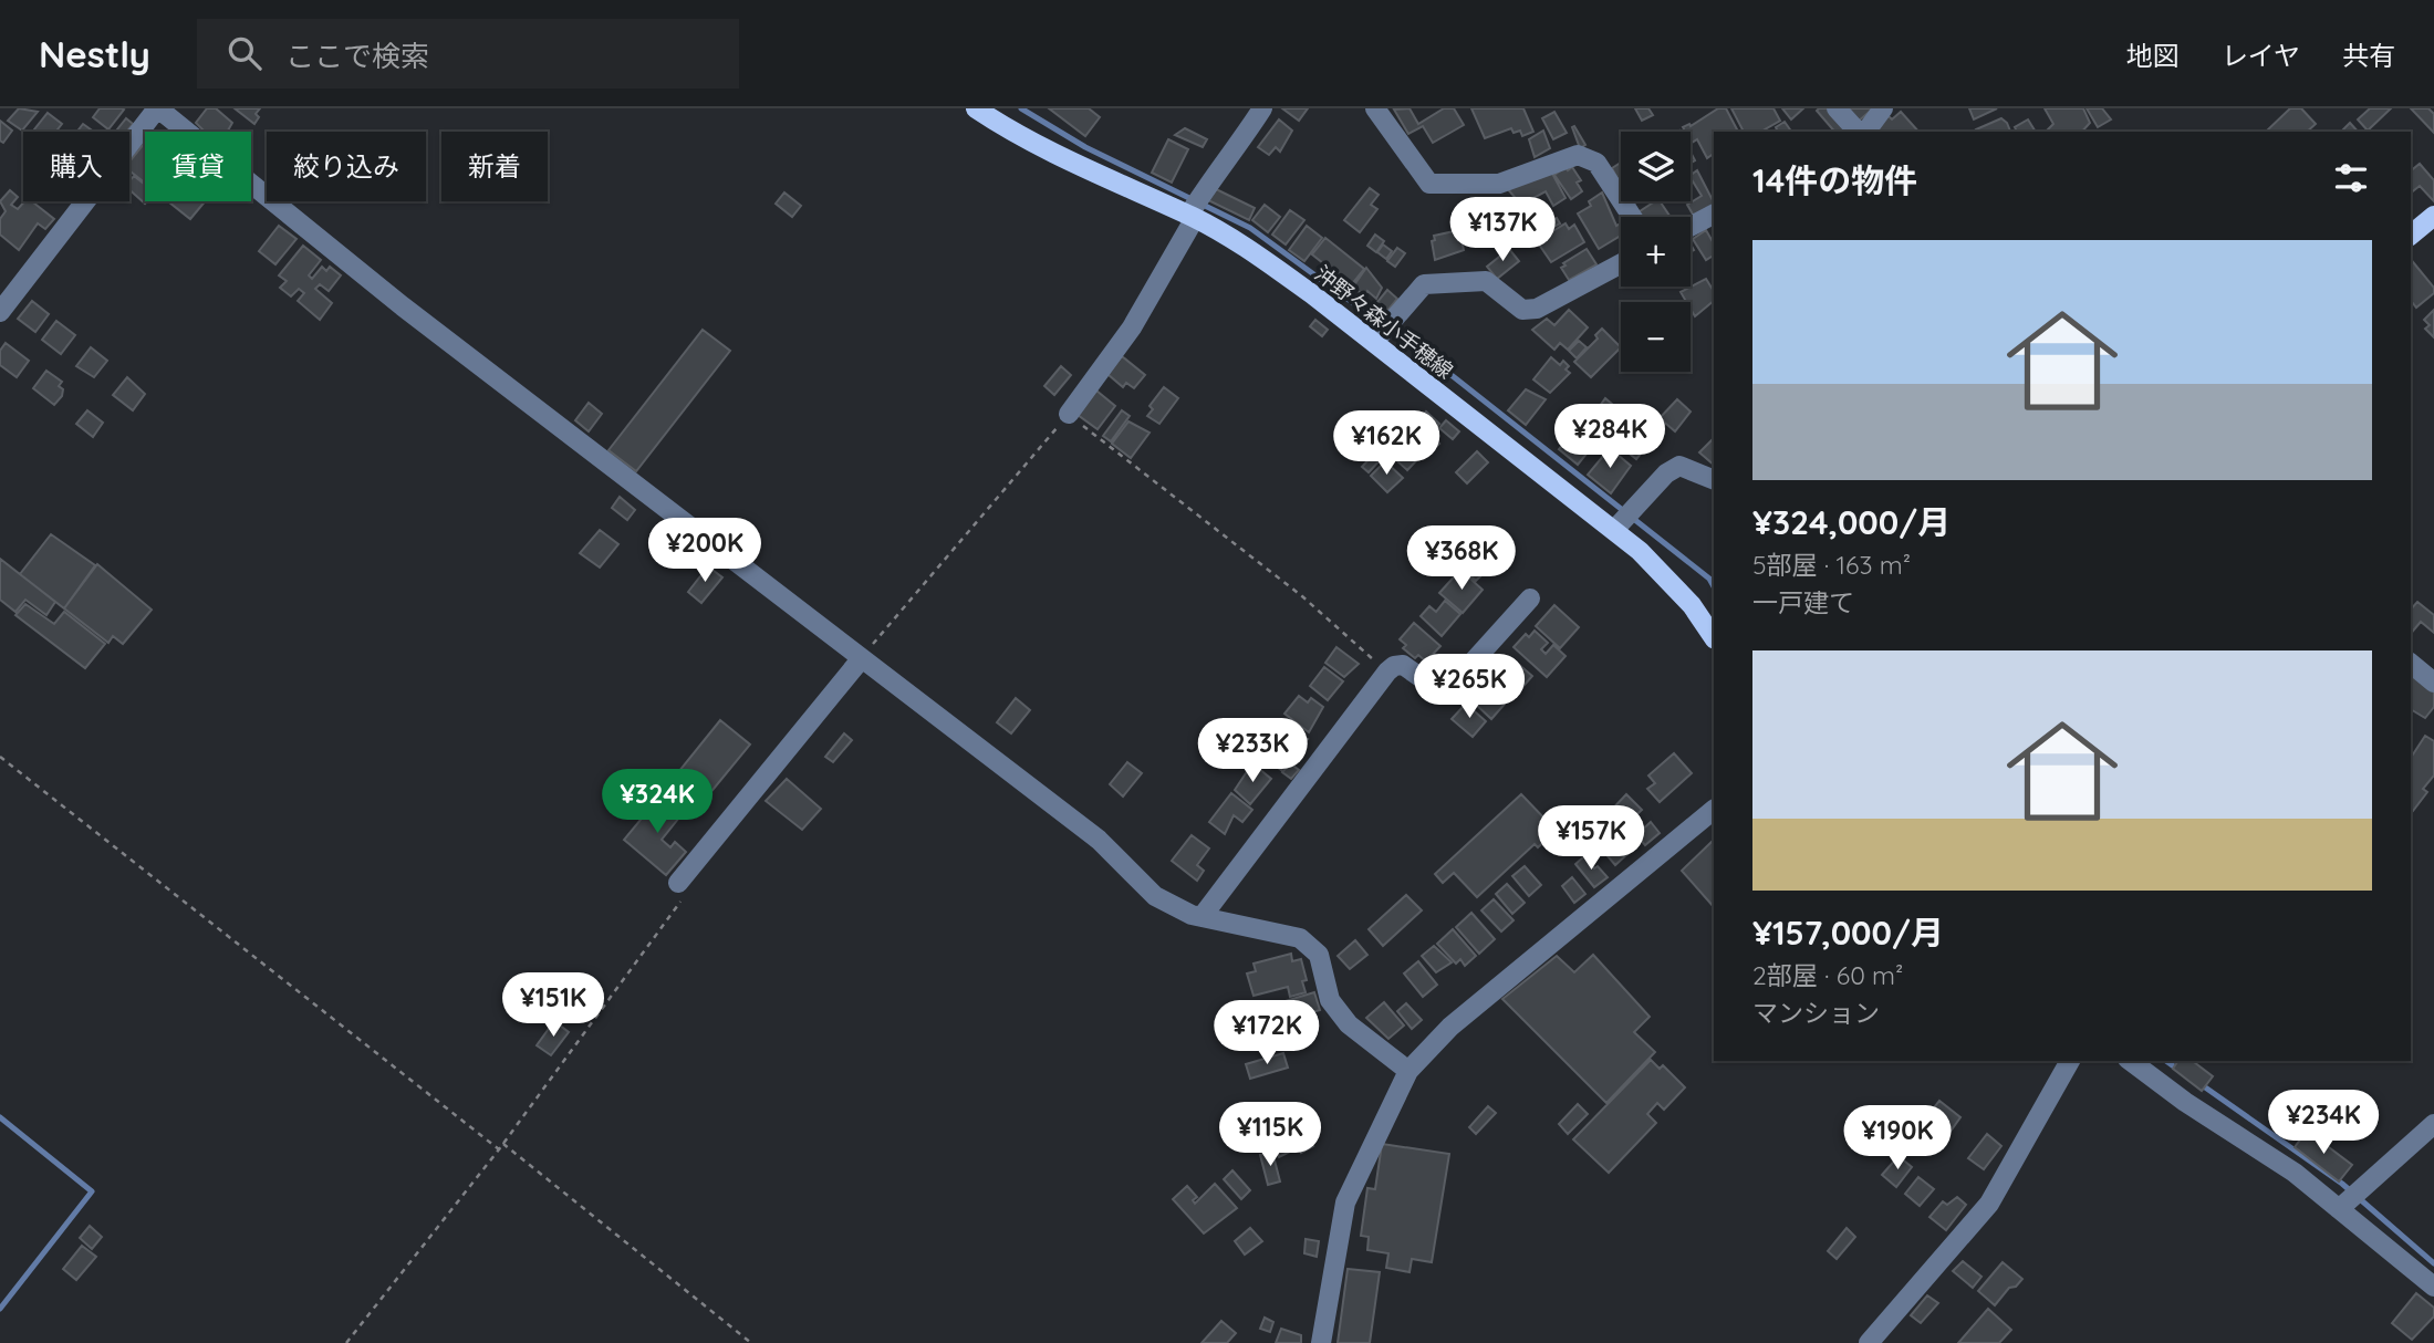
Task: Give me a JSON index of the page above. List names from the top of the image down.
{
  "streets": {
    "main road": ["沖野々森小手穂線"]
  },
  "page": {
    "header": "Nestly",
    "search": "ここで検索",
    "nav": ["地図", "レイヤ", "共有"],
    "map_buttons": ["+", "−"],
    "chip": [
      "購入",
      "賃貸",
      "絞り込み",
      "新着"
    ],
    "heading": "14件の物件",
    "price": [
      "¥137K",
      "¥284K",
      "¥162K",
      "¥200K",
      "¥368K",
      "¥265K",
      "¥233K",
      "¥324K",
      "¥157K",
      "¥151K",
      "¥172K",
      "¥234K",
      "¥115K",
      "¥190K"
    ],
    "list": [
      {
        "name": "¥324,000/月",
        "note": "5部屋 · 163 m² · 一戸建て"
      },
      {
        "name": "¥157,000/月",
        "note": "2部屋 · 60 m² · マンション"
      }
    ]
  }
}
